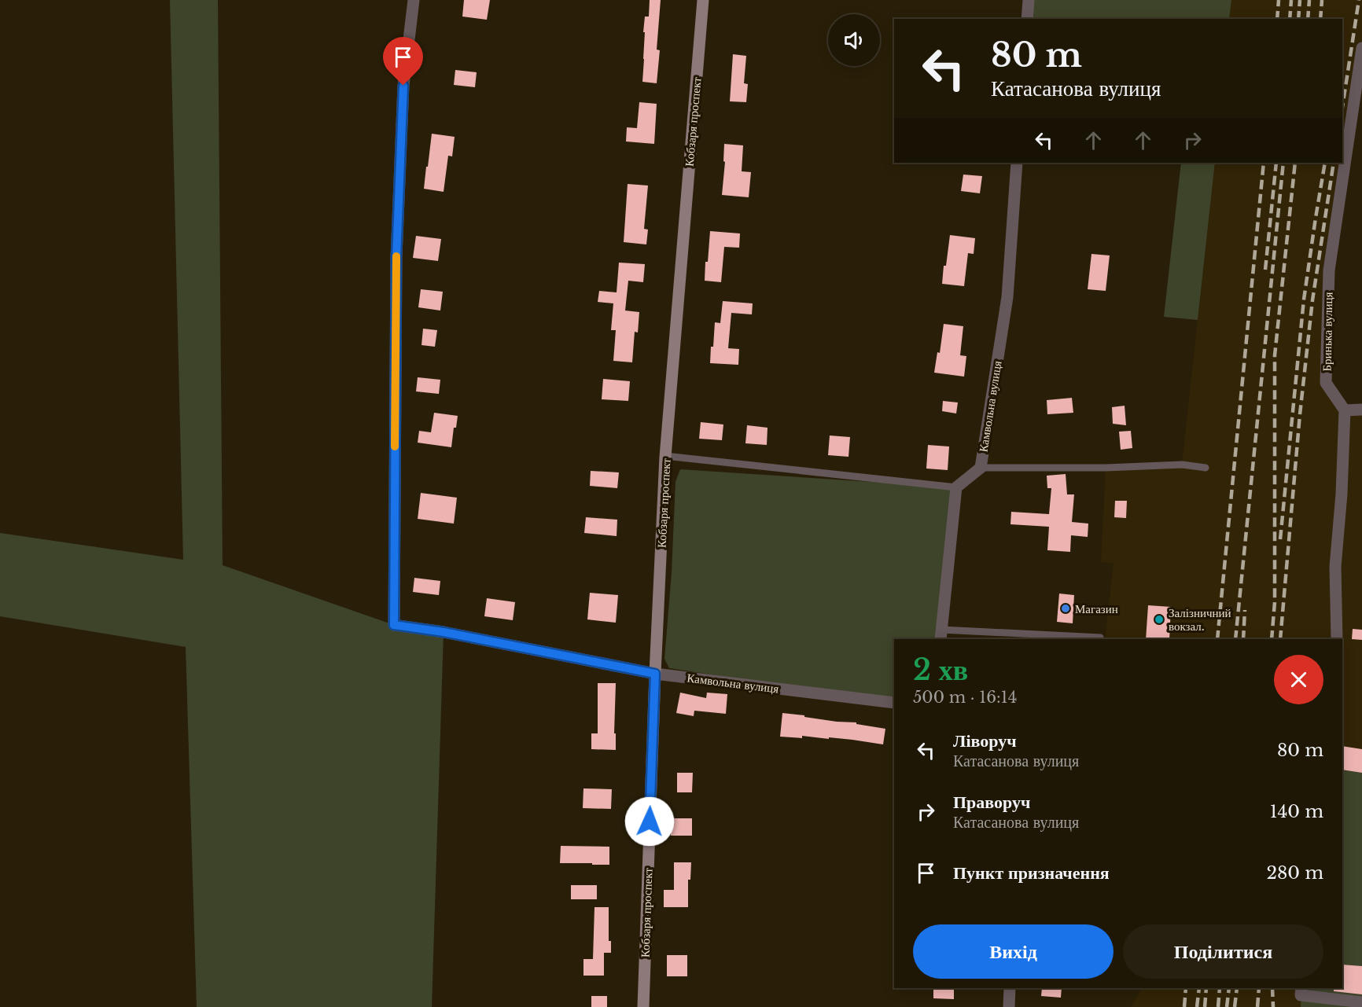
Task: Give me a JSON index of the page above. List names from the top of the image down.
{
  "streets": {
    "main road": ["Кобзаря проспект"],
    "street": ["Бринька вулиця", "Камвольна вулиця"]
  },
  "crossings": [
    ["Кобзаря проспект", "Камвольна вулиця"]
  ],
  "places": ["Магазин", "Залізничний вокзал."],
  "page": {
    "turn": ["80 m", "Катасанова вулиця"],
    "heading": ["2 хв", "500 m · 16:14"],
    "list": [
      {
        "name": "Ліворуч",
        "note": "Катасанова вулиця",
        "value": "80 m"
      },
      {
        "name": "Праворуч",
        "note": "Катасанова вулиця",
        "value": "140 m"
      },
      {
        "name": "Пункт призначення",
        "value": "280 m"
      }
    ],
    "buttons": ["Вихід", "Поділитися"]
  }
}
